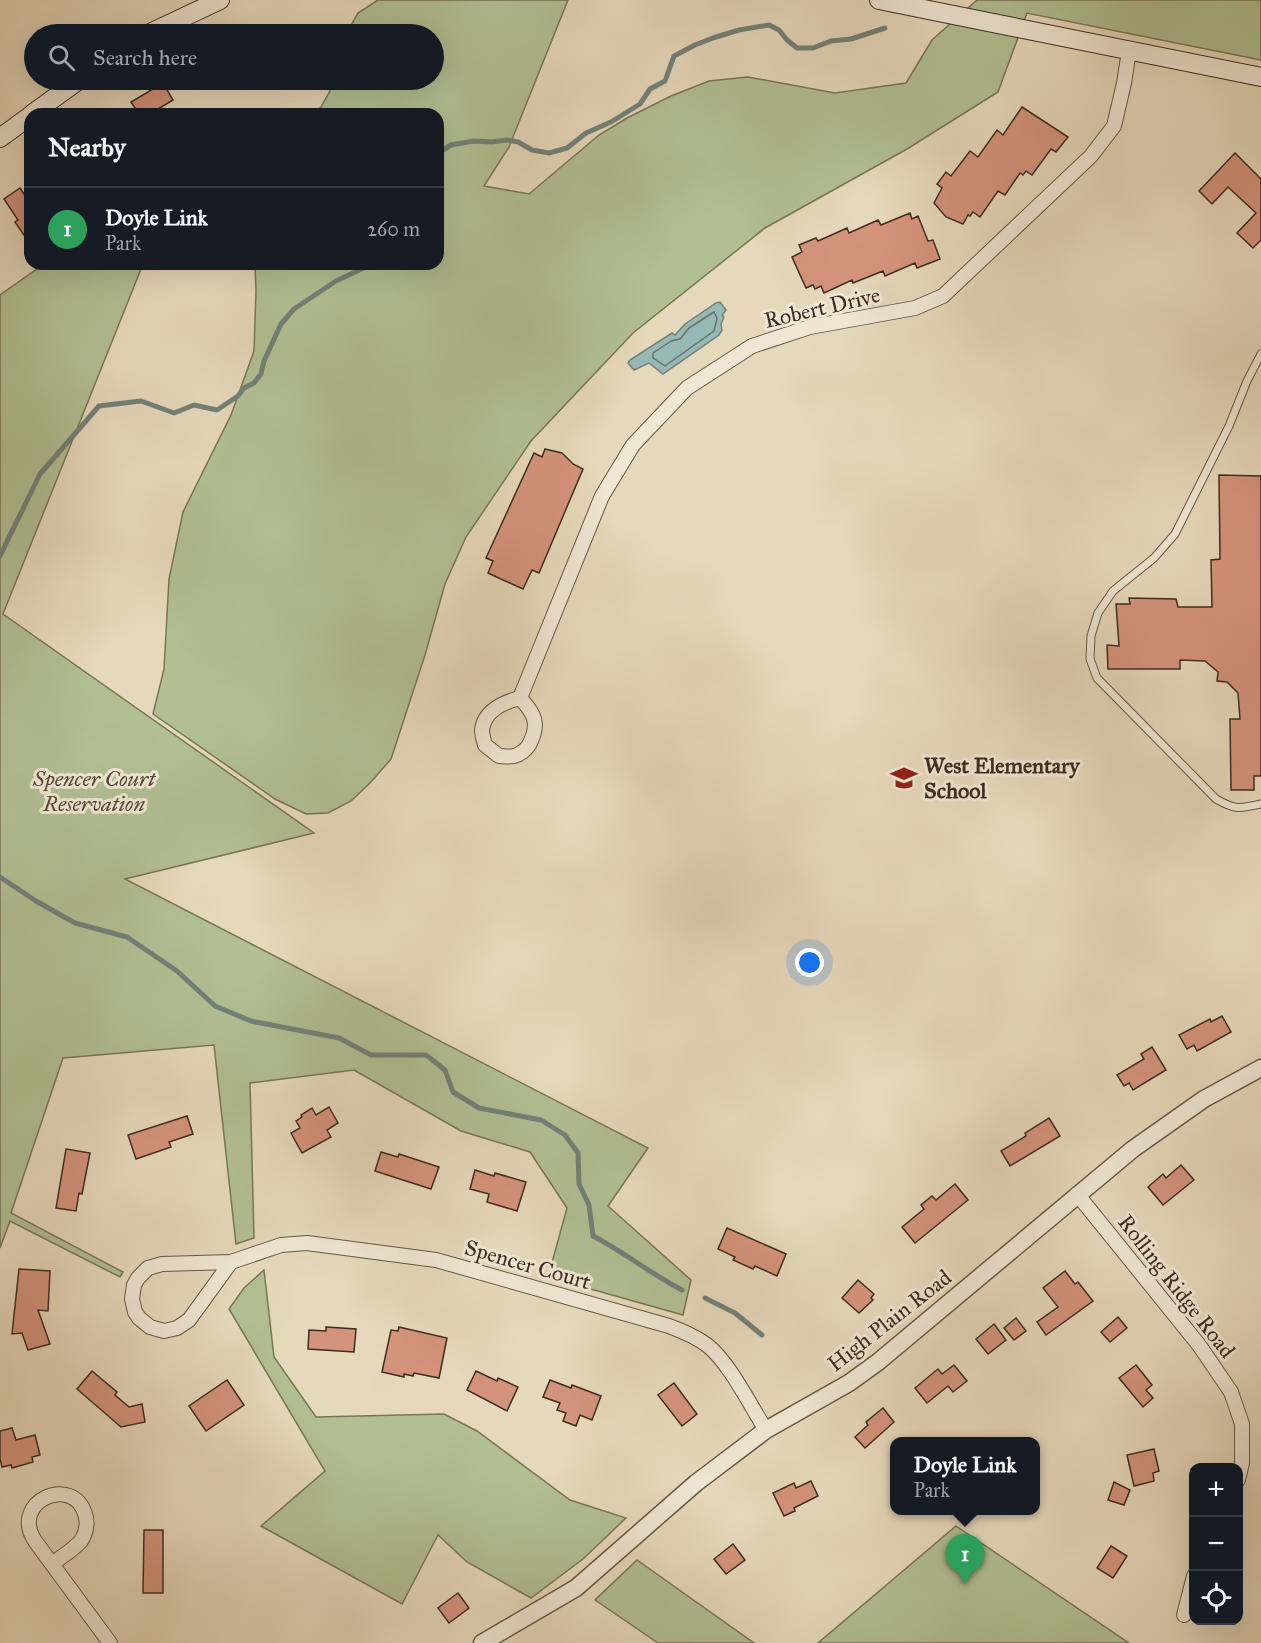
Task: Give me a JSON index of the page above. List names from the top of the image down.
{
  "streets": {
    "street": [
      "Robert Drive",
      "Spencer Court",
      "Rolling Ridge Road",
      "High Plain Road"
    ]
  },
  "crossings": [
    ["Spencer Court", "High Plain Road"],
    ["Rolling Ridge Road", "High Plain Road"]
  ],
  "parks": ["Spencer Court Reservation"],
  "places": {
    "school or university": ["West Elementary School"]
  },
  "page": {
    "search": "Search here",
    "heading": "Nearby",
    "list": [
      {
        "mark": "1",
        "name": "Doyle Link",
        "note": "Park",
        "value": "260 m"
      }
    ],
    "popup": ["Doyle Link", "Park"],
    "map_buttons": ["+", "−"],
    "pins": "1"
  }
}
